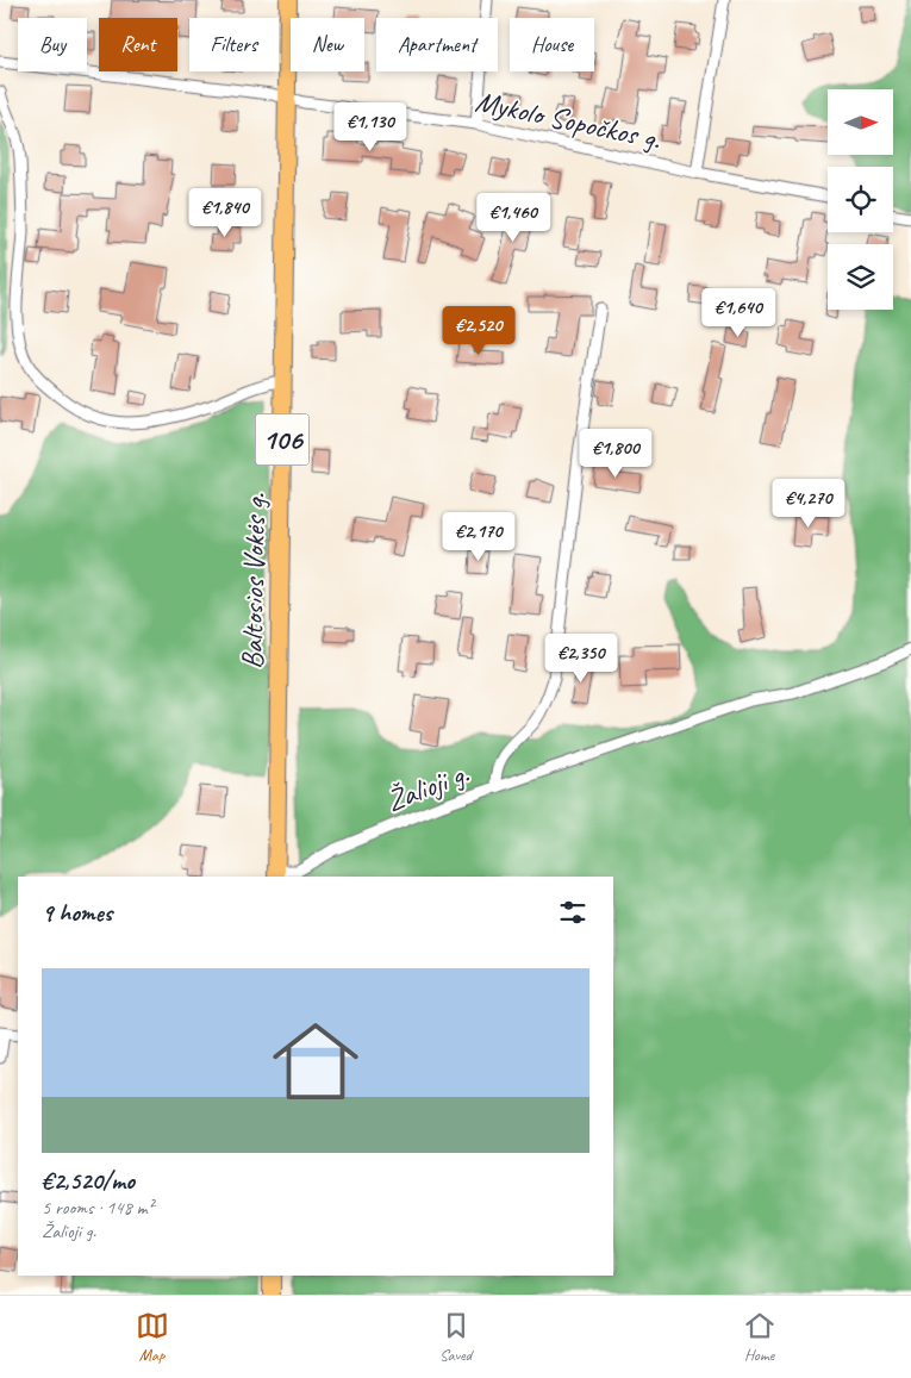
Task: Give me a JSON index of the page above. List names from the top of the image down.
{
  "streets": {
    "main road": ["106", "Baltosios Vokės g."],
    "street": ["Mykolo Sopočkos g.", "Žalioji g."]
  },
  "crossings": [
    ["Mykolo Sopočkos g.", "Baltosios Vokės g."],
    ["Baltosios Vokės g.", "Žalioji g."]
  ],
  "north": "right",
  "page": {
    "chip": [
      "Buy",
      "Rent",
      "Filters",
      "New",
      "Apartment",
      "House"
    ],
    "price": [
      "€1,130",
      "€1,840",
      "€1,460",
      "€1,640",
      "€2,520",
      "€1,800",
      "€4,270",
      "€2,170",
      "€2,350"
    ],
    "heading": "9 homes",
    "list": [
      {
        "name": "€2,520/mo",
        "note": "5 rooms · 148 m² · Žalioji g."
      }
    ],
    "tabs": ["Map", "Saved", "Home"]
  }
}
